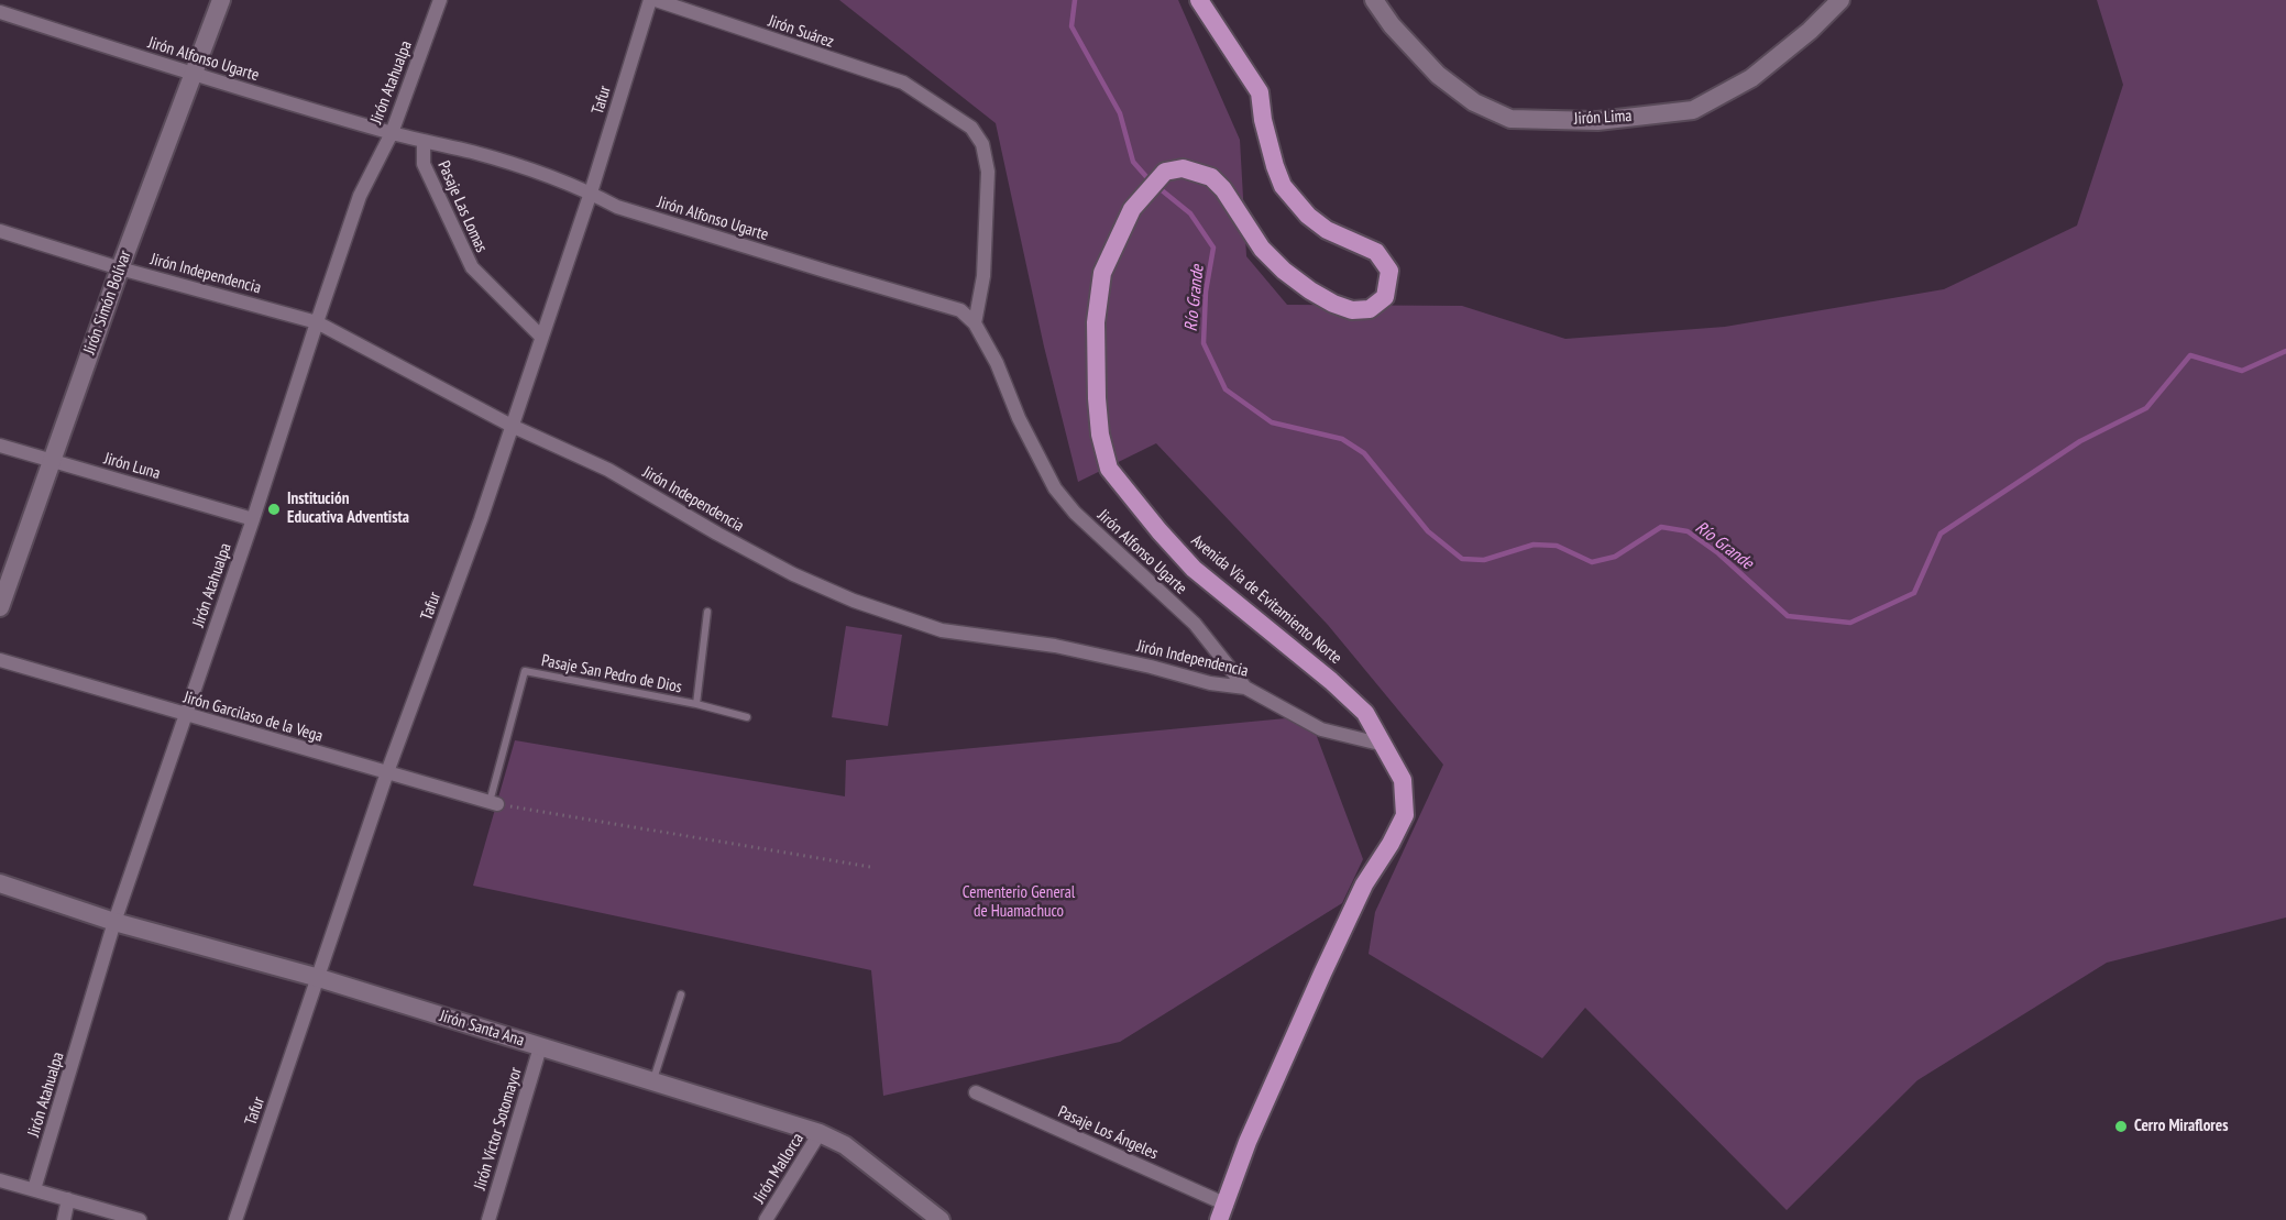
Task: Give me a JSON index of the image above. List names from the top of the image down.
{
  "streets": {
    "highway": ["Avenida Vía de Evitamiento Norte"],
    "street": [
      "Jirón Suárez",
      "Jirón Alfonso Ugarte",
      "Jirón Atahualpa",
      "Tafur",
      "Jirón Lima",
      "Pasaje Las Lomas",
      "Jirón Independencia",
      "Jirón Simón Bolívar",
      "Jirón Luna",
      "Jirón Garcilaso de la Vega",
      "Jirón Santa Ana",
      "Jirón Víctor Sotomayor",
      "Pasaje Los Ángeles",
      "Jirón Mallorca"
    ],
    "lane": ["Pasaje San Pedro de Dios"]
  },
  "crossings": [
    ["Jirón Suárez", "Jirón Alfonso Ugarte"],
    ["Jirón Alfonso Ugarte", "Jirón Atahualpa"],
    ["Jirón Alfonso Ugarte", "Tafur"],
    ["Jirón Alfonso Ugarte", "Pasaje Las Lomas"],
    ["Jirón Alfonso Ugarte", "Jirón Independencia"],
    ["Jirón Alfonso Ugarte", "Jirón Simón Bolívar"],
    ["Jirón Atahualpa", "Jirón Independencia"],
    ["Jirón Atahualpa", "Jirón Luna"],
    ["Jirón Atahualpa", "Jirón Garcilaso de la Vega"],
    ["Jirón Atahualpa", "Jirón Santa Ana"],
    ["Tafur", "Pasaje Las Lomas"],
    ["Tafur", "Jirón Independencia"],
    ["Tafur", "Jirón Garcilaso de la Vega"],
    ["Tafur", "Jirón Santa Ana"],
    ["Jirón Independencia", "Jirón Simón Bolívar"],
    ["Jirón Independencia", "Avenida Vía de Evitamiento Norte"],
    ["Jirón Simón Bolívar", "Jirón Luna"],
    ["Avenida Vía de Evitamiento Norte", "Pasaje Los Ángeles"],
    ["Pasaje San Pedro de Dios", "Jirón Garcilaso de la Vega"],
    ["Jirón Santa Ana", "Jirón Víctor Sotomayor"],
    ["Jirón Santa Ana", "Jirón Mallorca"]
  ],
  "water": ["Río Grande"],
  "parks": ["Cementerio General de Huamachuco"],
  "places": ["Institución Educativa Adventista", "Cerro Miraflores"]
}
